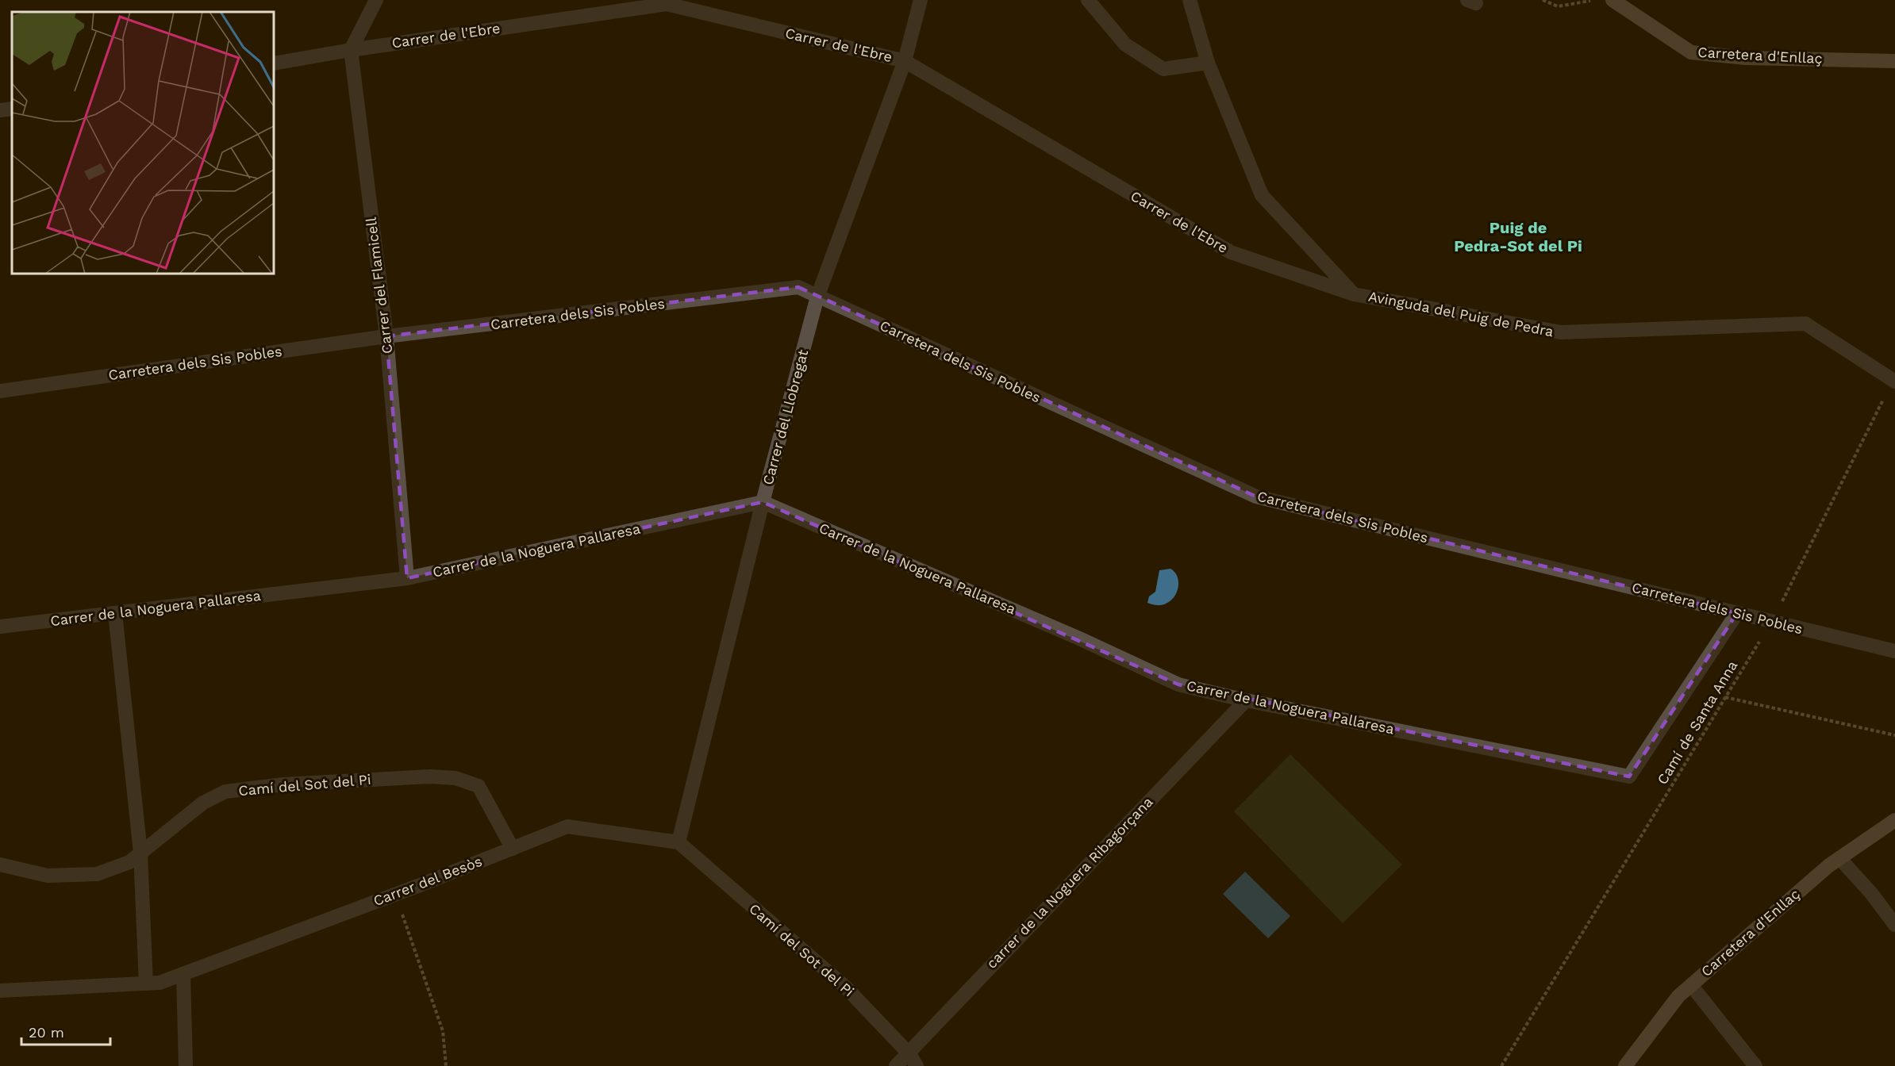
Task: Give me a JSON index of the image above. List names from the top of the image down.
{
  "streets": {
    "street": [
      "Carrer de l'Ebre",
      "Carretera d'Enllaç",
      "Carrer del Flamicell",
      "Carretera dels Sis Pobles",
      "Avinguda del Puig de Pedra",
      "Carrer del Llobregat",
      "Carrer de la Noguera Pallaresa",
      "Camí del Sot del Pi",
      "Carrer del Besòs",
      "carrer de la Noguera Ribagorçana"
    ],
    "path": ["Camí de Santa Anna"]
  },
  "crossings": [
    ["Carrer de l'Ebre", "Carrer del Flamicell"],
    ["Carrer de l'Ebre", "Avinguda del Puig de Pedra"],
    ["Carrer de l'Ebre", "Carrer del Llobregat"],
    ["Carrer del Flamicell", "Carretera dels Sis Pobles"],
    ["Carrer del Flamicell", "Carrer de la Noguera Pallaresa"],
    ["Carretera dels Sis Pobles", "Carrer del Llobregat"],
    ["Carretera dels Sis Pobles", "Carrer de la Noguera Pallaresa"],
    ["Carretera dels Sis Pobles", "Camí de Santa Anna"],
    ["Avinguda del Puig de Pedra", "Camí de Santa Anna"],
    ["Carrer del Llobregat", "Carrer de la Noguera Pallaresa"],
    ["Carrer del Llobregat", "Camí del Sot del Pi"],
    ["Carrer del Llobregat", "Carrer del Besòs"],
    ["Carrer de la Noguera Pallaresa", "carrer de la Noguera Ribagorçana"],
    ["Camí del Sot del Pi", "Carrer del Besòs"],
    ["Camí del Sot del Pi", "carrer de la Noguera Ribagorçana"]
  ],
  "districts": ["Puig de Pedra-Sot del Pi"],
  "scale_bar": "20 m"
}
